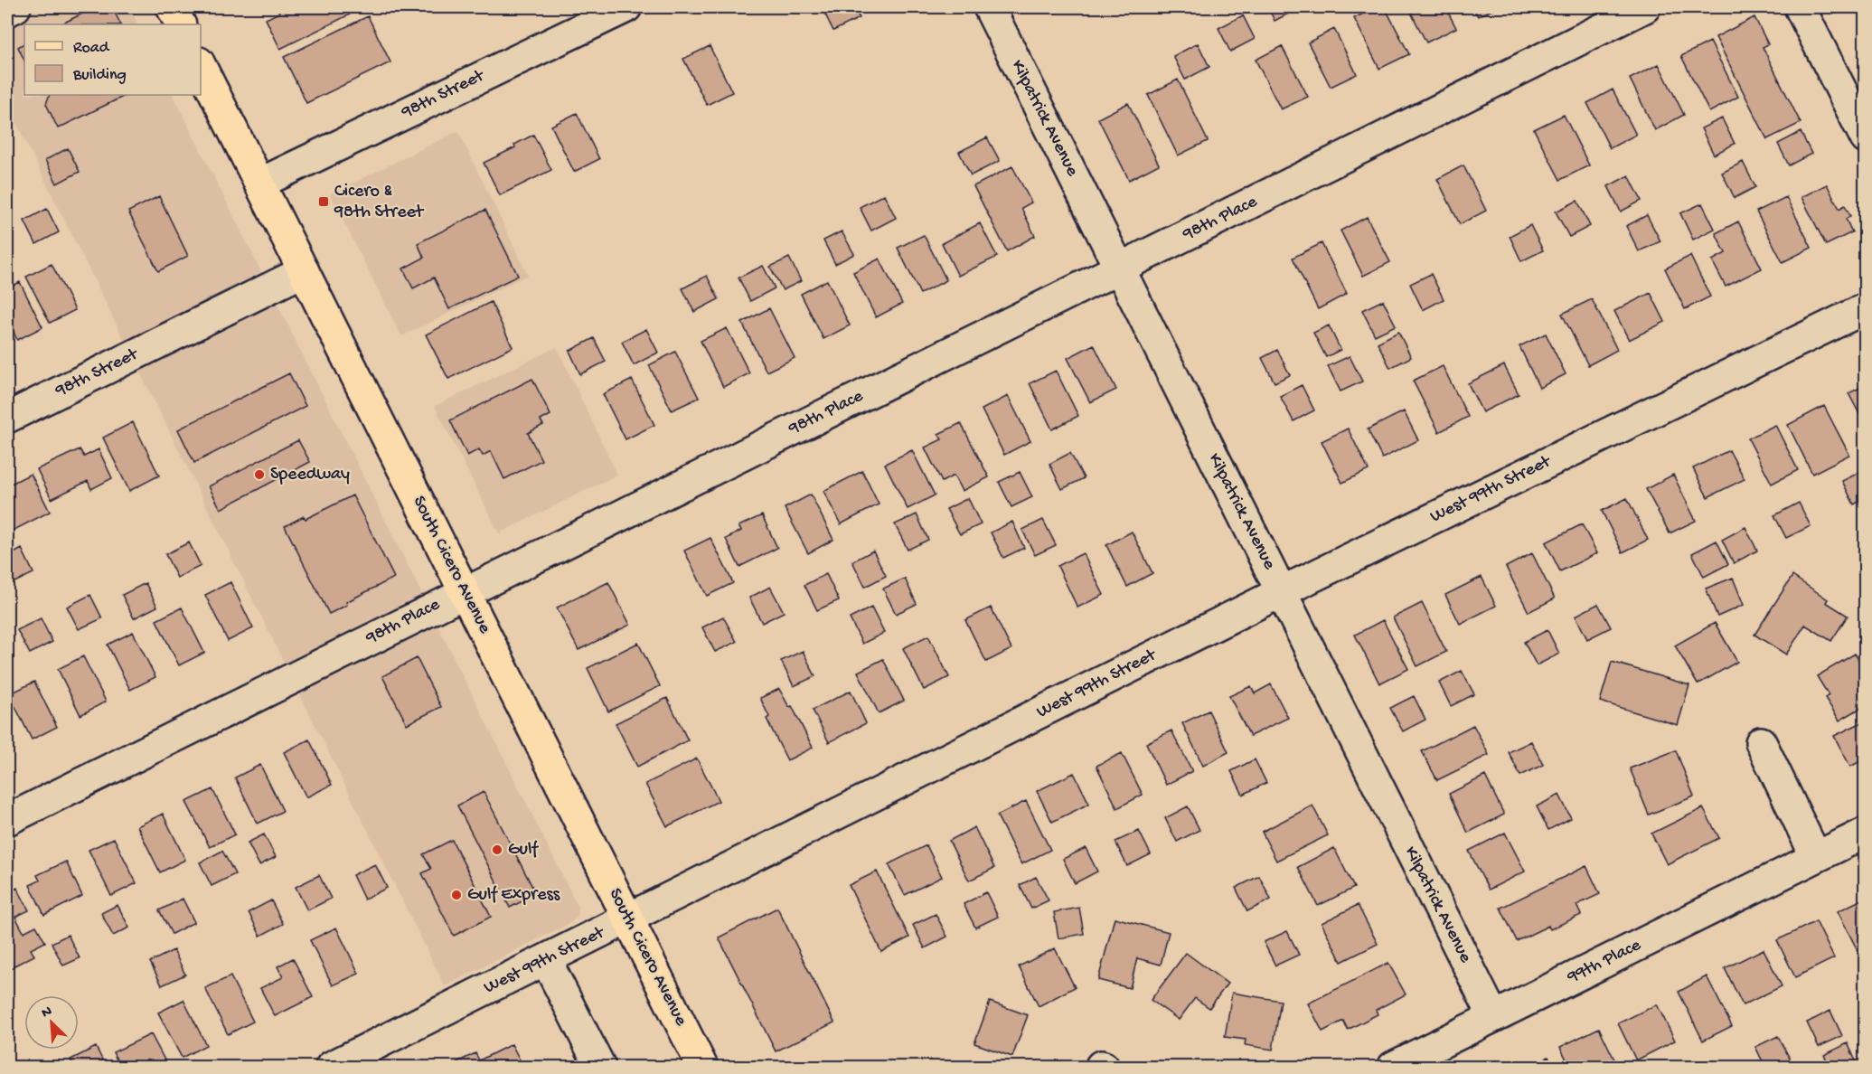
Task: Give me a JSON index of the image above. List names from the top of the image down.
{
  "streets": {
    "main road": ["South Cicero Avenue"],
    "street": [
      "98th Street",
      "Kilpatrick Avenue",
      "98th Place",
      "West 99th Street",
      "99th Place"
    ]
  },
  "crossings": [
    ["98th Street", "South Cicero Avenue"],
    ["Kilpatrick Avenue", "98th Place"],
    ["Kilpatrick Avenue", "West 99th Street"],
    ["Kilpatrick Avenue", "99th Place"],
    ["98th Place", "South Cicero Avenue"],
    ["West 99th Street", "South Cicero Avenue"]
  ],
  "places": {
    "transit": ["Cicero & 98th Street"],
    "other": ["Speedway", "Gulf", "Gulf Express"]
  },
  "legend": ["Road", "Building"],
  "north": "top left"
}
